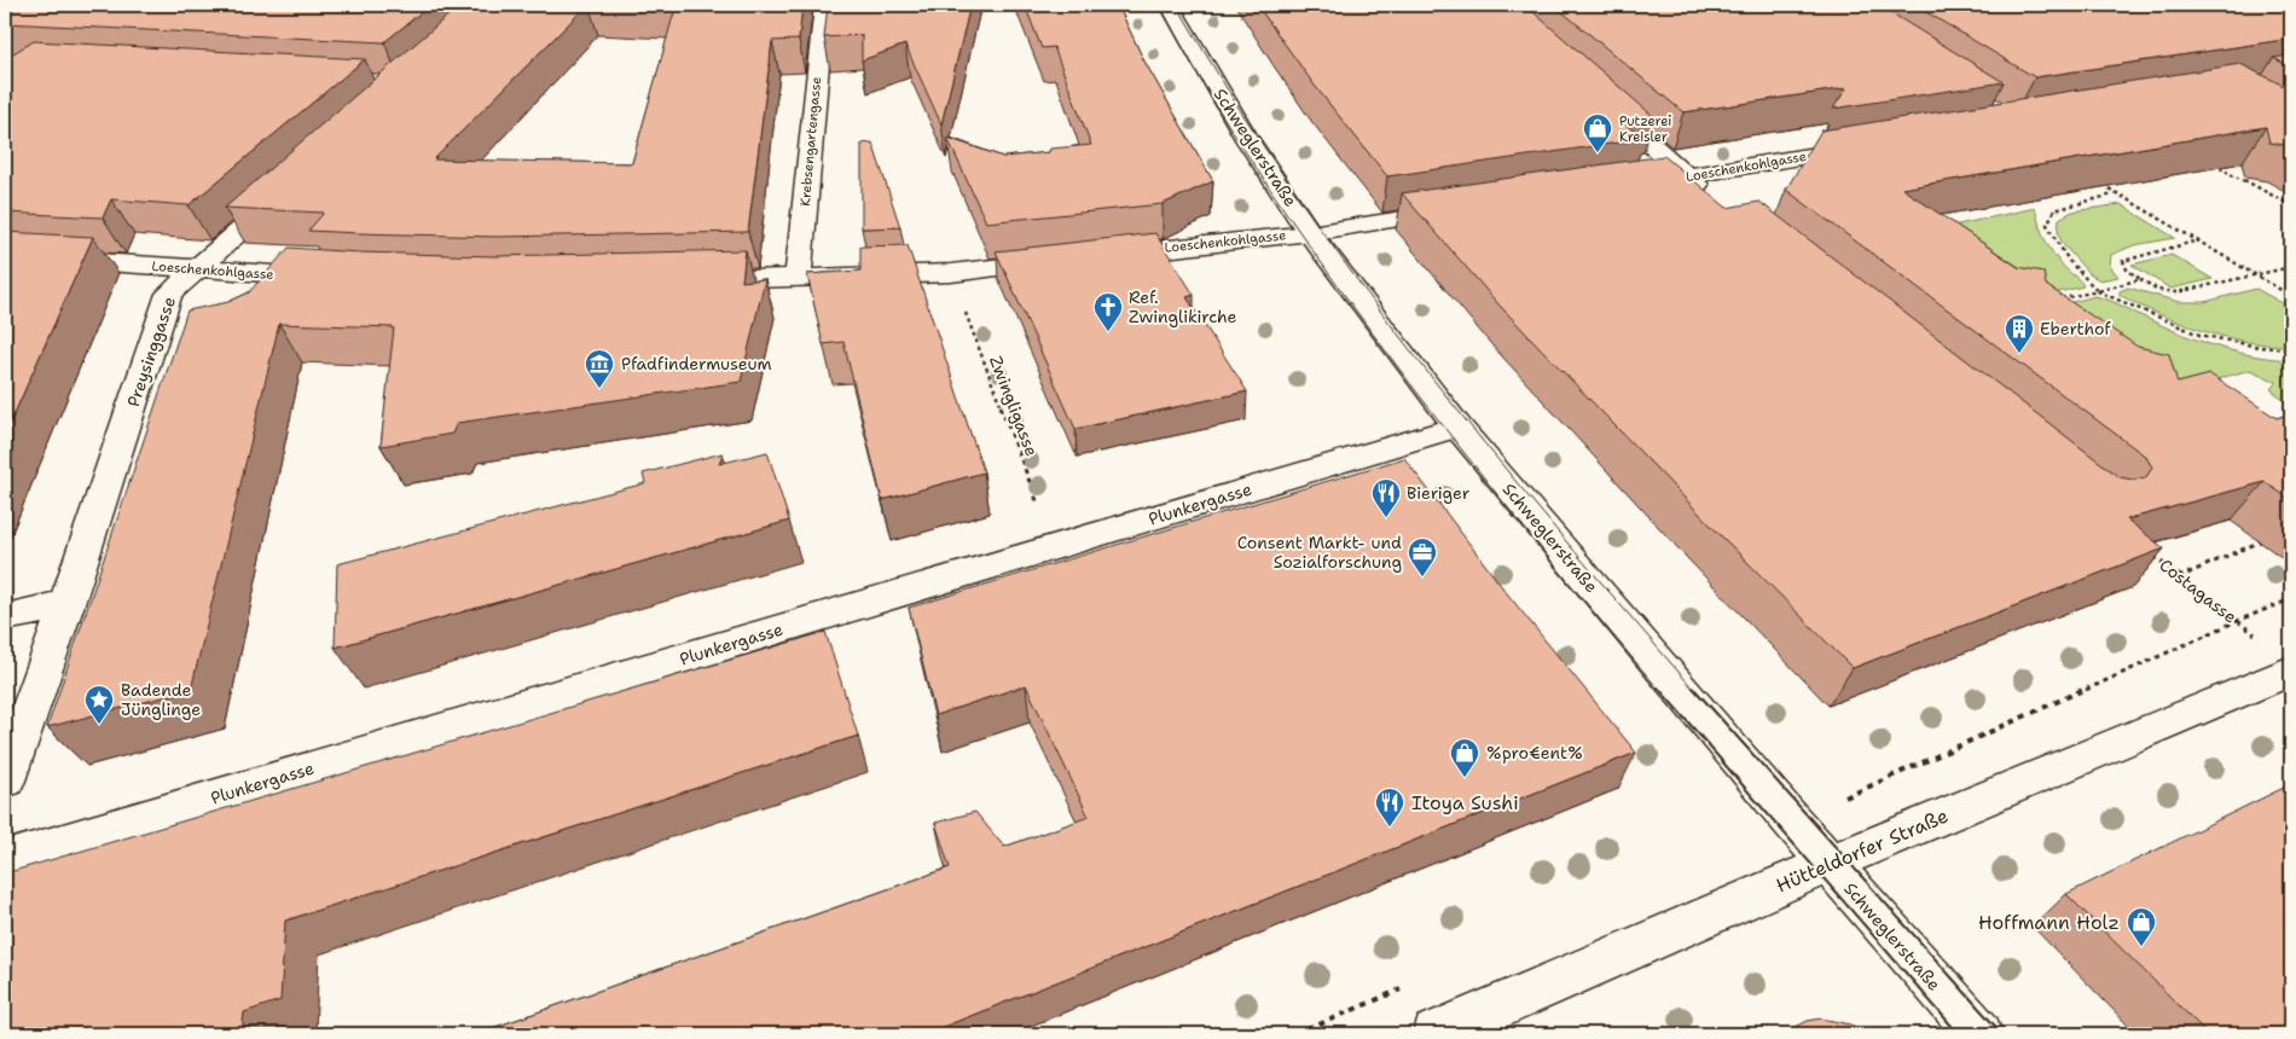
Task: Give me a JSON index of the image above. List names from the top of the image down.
{
  "streets": {
    "street": [
      "Krebsengartengasse",
      "Schweglerstraße",
      "Loeschenkohlgasse",
      "Preysinggasse",
      "Plunkergasse",
      "Hütteldorfer Straße"
    ],
    "path": ["Zwingligasse", "Costagasse"]
  },
  "crossings": [
    ["Schweglerstraße", "Loeschenkohlgasse"],
    ["Schweglerstraße", "Plunkergasse"],
    ["Schweglerstraße", "Hütteldorfer Straße"],
    ["Loeschenkohlgasse", "Preysinggasse"],
    ["Zwingligasse", "Plunkergasse"]
  ],
  "places": {
    "shop": ["Putzerei Kreisler", "%pro€ent%", "Hoffmann Holz"],
    "church": ["Ref. Zwinglikirche"],
    "building": ["Eberthof"],
    "museum": ["Pfadfindermuseum"],
    "restaurant": ["Bieriger", "Itoya Sushi"],
    "office": ["Consent Markt- und Sozialforschung"],
    "place": ["Badende Jünglinge"]
  }
}
